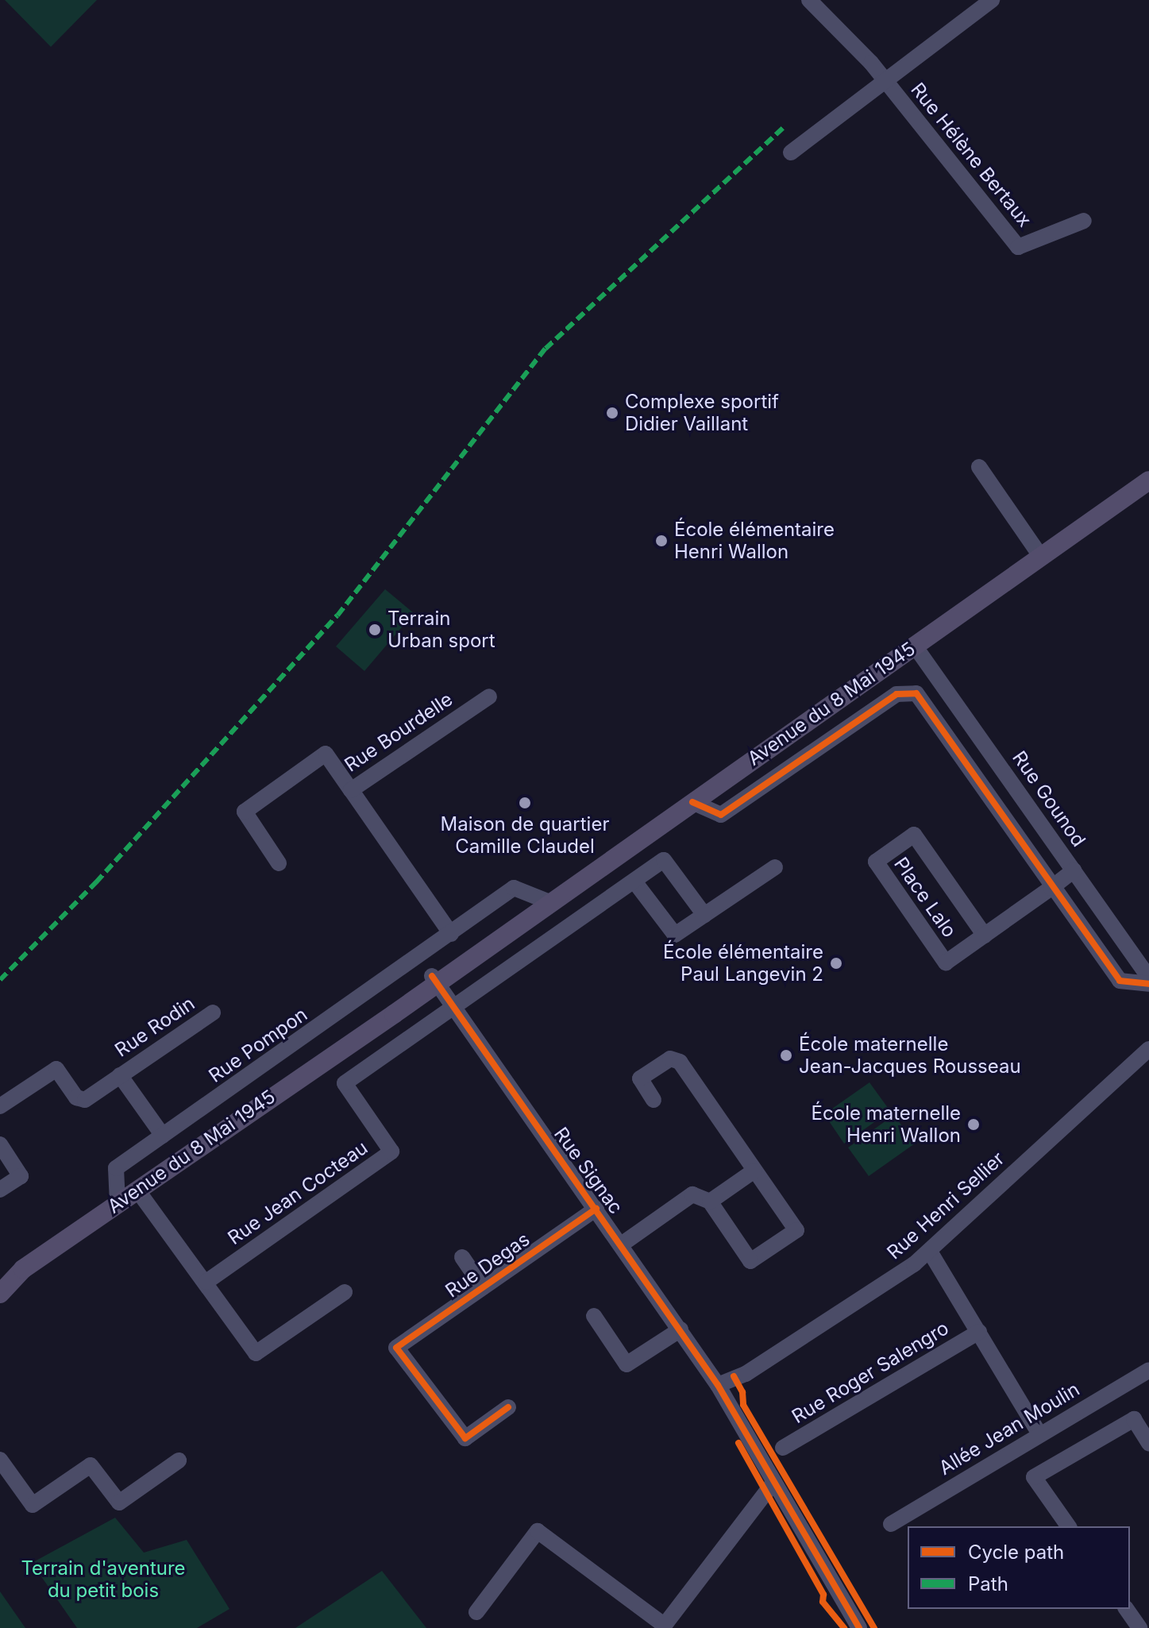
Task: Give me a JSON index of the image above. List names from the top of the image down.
{
  "streets": {
    "main road": ["Avenue du 8 Mai 1945"],
    "street": [
      "Rue Hélène Bertaux",
      "Rue Bourdelle",
      "Rue Gounod",
      "Place Lalo",
      "Rue Rodin",
      "Rue Pompon",
      "Rue Signac",
      "Rue Jean Cocteau",
      "Rue Henri Sellier",
      "Rue Degas",
      "Rue Roger Salengro",
      "Allée Jean Moulin"
    ]
  },
  "crossings": [
    ["Avenue du 8 Mai 1945", "Rue Gounod"],
    ["Avenue du 8 Mai 1945", "Rue Pompon"],
    ["Avenue du 8 Mai 1945", "Rue Signac"],
    ["Rue Bourdelle", "Rue Pompon"],
    ["Rue Gounod", "Place Lalo"],
    ["Rue Rodin", "Rue Pompon"],
    ["Rue Signac", "Rue Jean Cocteau"],
    ["Rue Signac", "Rue Henri Sellier"],
    ["Rue Signac", "Rue Degas"]
  ],
  "parks": ["Terrain d'aventure du petit bois"],
  "places": [
    "Complexe sportif Didier Vaillant",
    "École élémentaire Henri Wallon",
    "Terrain Urban sport",
    "Maison de quartier Camille Claudel",
    "École élémentaire Paul Langevin 2",
    "École maternelle Jean-Jacques Rousseau",
    "École maternelle Henri Wallon"
  ],
  "legend": ["Cycle path", "Path"]
}
